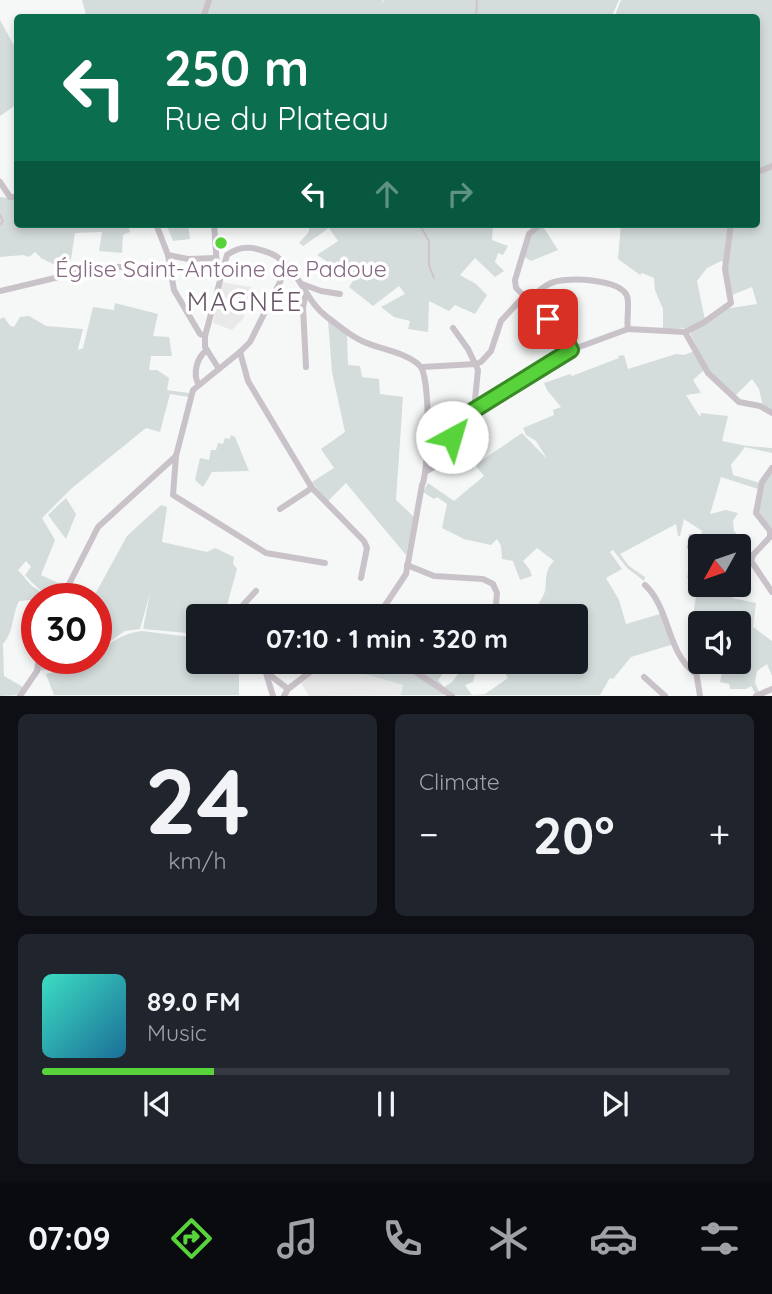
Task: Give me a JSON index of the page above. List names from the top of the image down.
{
  "districts": ["MAGNÉE"],
  "places": ["Église Saint-Antoine de Padoue"],
  "north": "bottom left",
  "page": {
    "turn": ["250 m", "Rue du Plateau"],
    "limit": "30",
    "trip": "07:10 · 1 min · 320 m",
    "tile": [
      ["24", "km/h"],
      "Climate"
    ],
    "heat": ["−", "20°", "+"],
    "song": ["89.0 FM", "Music"],
    "tabs": "07:09"
  }
}
